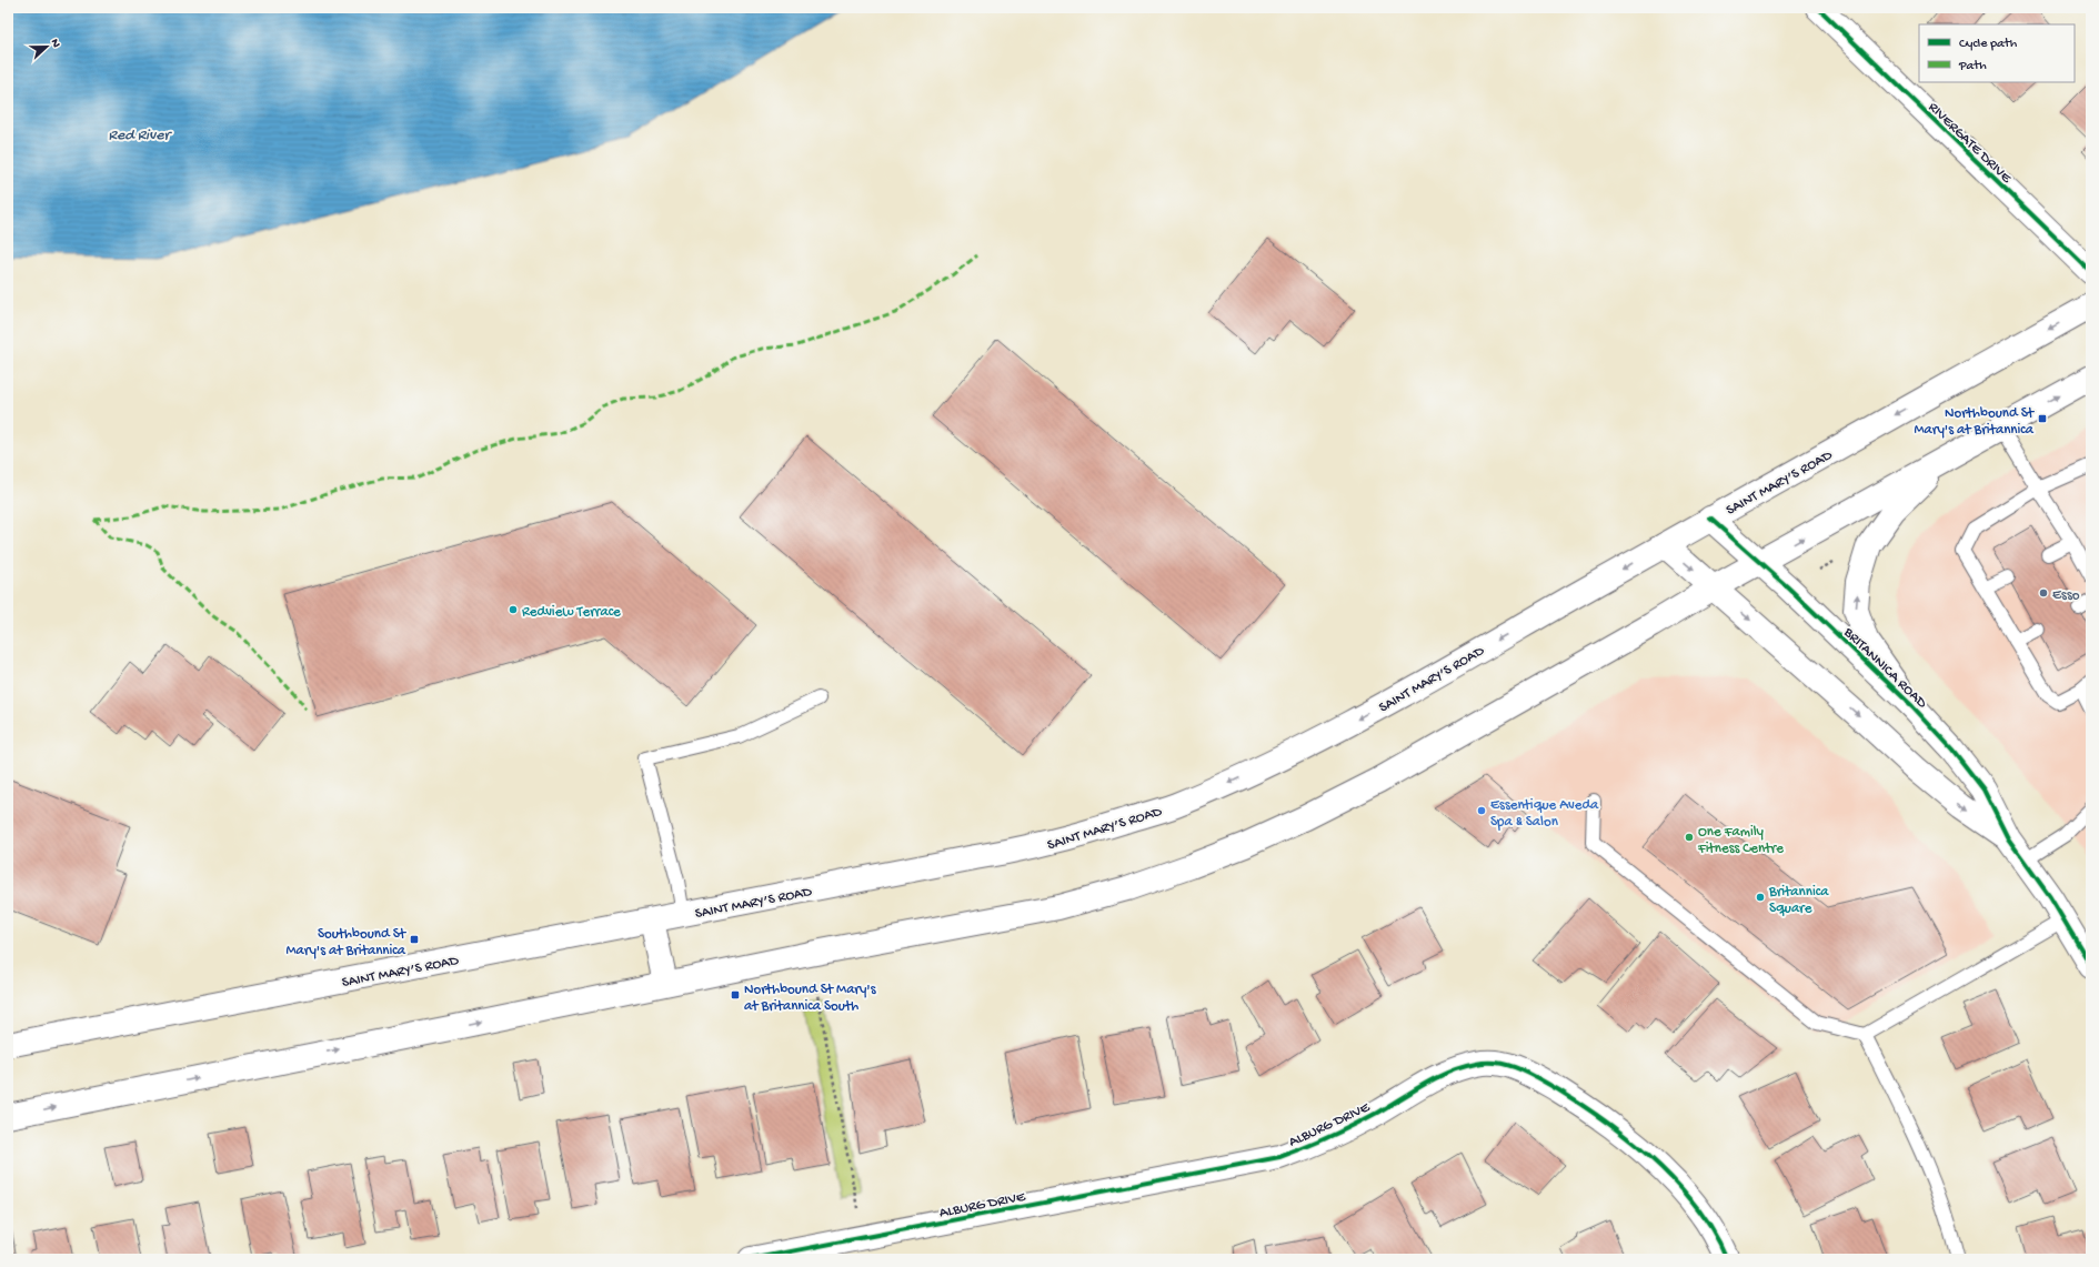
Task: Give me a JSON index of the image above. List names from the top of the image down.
{
  "streets": {
    "main road": [
      "RIVERGATE DRIVE",
      "SAINT MARY’S ROAD",
      "BRITANNICA ROAD",
      "ALBURG DRIVE"
    ]
  },
  "crossings": [
    ["SAINT MARY’S ROAD", "BRITANNICA ROAD"]
  ],
  "water": ["Red River"],
  "places": {
    "transit": ["Northbound St Mary's at Britannica", "Southbound St Mary's at Britannica", "Northbound St Mary's at Britannica South"],
    "other": [
      "Esso",
      "Redview Terrace",
      "Essentique Aveda Spa & Salon",
      "One Family Fitness Centre",
      "Britannica Square"
    ]
  },
  "legend": ["Cycle path", "Path"],
  "north": "right"
}
